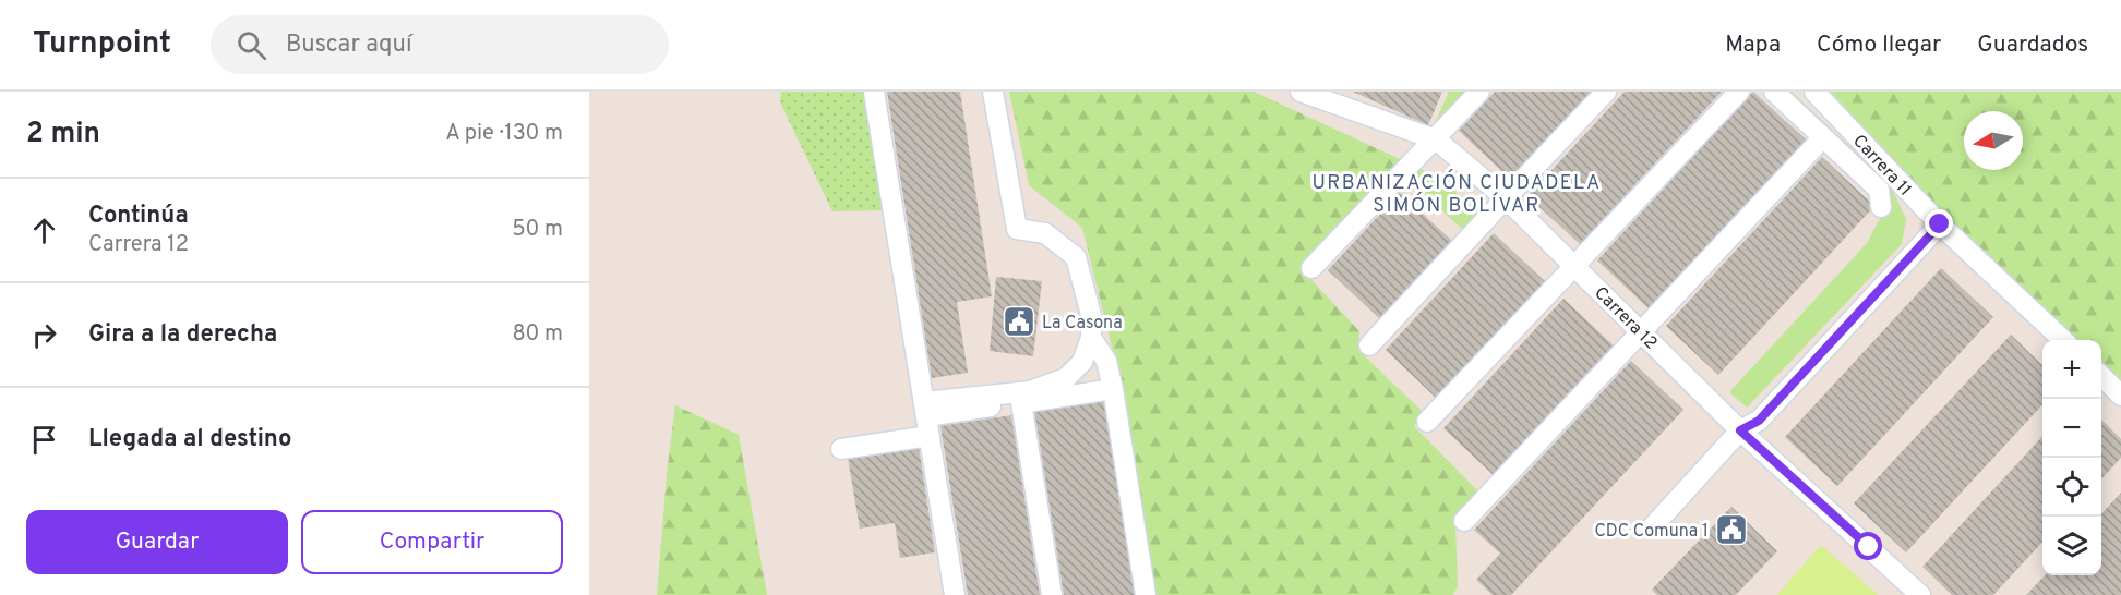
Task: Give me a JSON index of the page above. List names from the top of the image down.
{
  "streets": {
    "street": ["Carrera 11", "Carrera 12"]
  },
  "districts": ["URBANIZACIÓN CIUDADELA SIMÓN BOLÍVAR"],
  "places": {
    "public building": ["La Casona", "CDC Comuna 1"]
  },
  "north": "left",
  "page": {
    "header": "Turnpoint",
    "search": "Buscar aquí",
    "nav": ["Mapa", "Cómo llegar", "Guardados"],
    "heading": ["2 min", "A pie · 130 m"],
    "list": [
      ["Continúa", "Carrera 12", "50 m"],
      ["Gira a la derecha", "80 m"],
      "Llegada al destino"
    ],
    "map_buttons": ["+", "−"],
    "buttons": ["Guardar", "Compartir"]
  }
}
